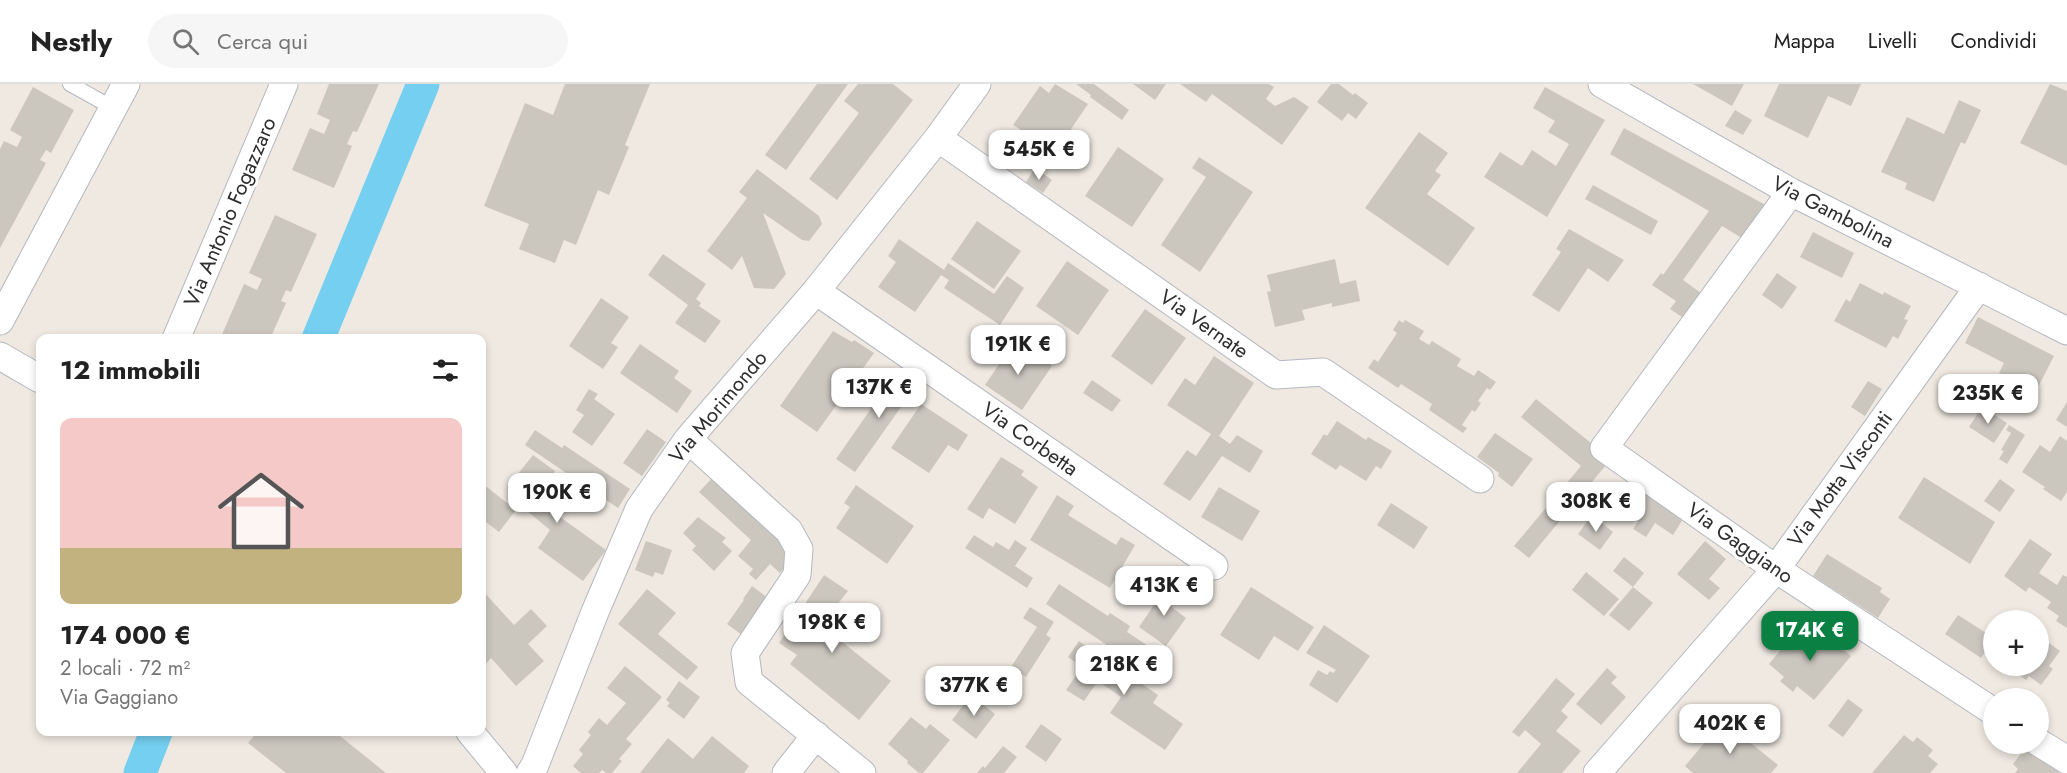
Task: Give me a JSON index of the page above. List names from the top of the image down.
{
  "streets": {
    "street": [
      "Via Antonio Fogazzaro",
      "Via Gambolina",
      "Via Vernate",
      "Via Morimondo",
      "Via Corbetta",
      "Via Motta Visconti",
      "Via Gaggiano"
    ]
  },
  "crossings": [
    ["Via Gambolina", "Via Motta Visconti"],
    ["Via Gambolina", "Via Gaggiano"],
    ["Via Vernate", "Via Morimondo"],
    ["Via Morimondo", "Via Corbetta"],
    ["Via Motta Visconti", "Via Gaggiano"]
  ],
  "page": {
    "header": "Nestly",
    "search": "Cerca qui",
    "nav": ["Mappa", "Livelli", "Condividi"],
    "price": [
      "545K €",
      "191K €",
      "137K €",
      "235K €",
      "190K €",
      "308K €",
      "413K €",
      "198K €",
      "174K €",
      "218K €",
      "377K €",
      "402K €"
    ],
    "heading": "12 immobili",
    "list": [
      {
        "name": "174 000 €",
        "note": "2 locali · 72 m² · Via Gaggiano"
      }
    ],
    "map_buttons": ["+", "−"]
  }
}
